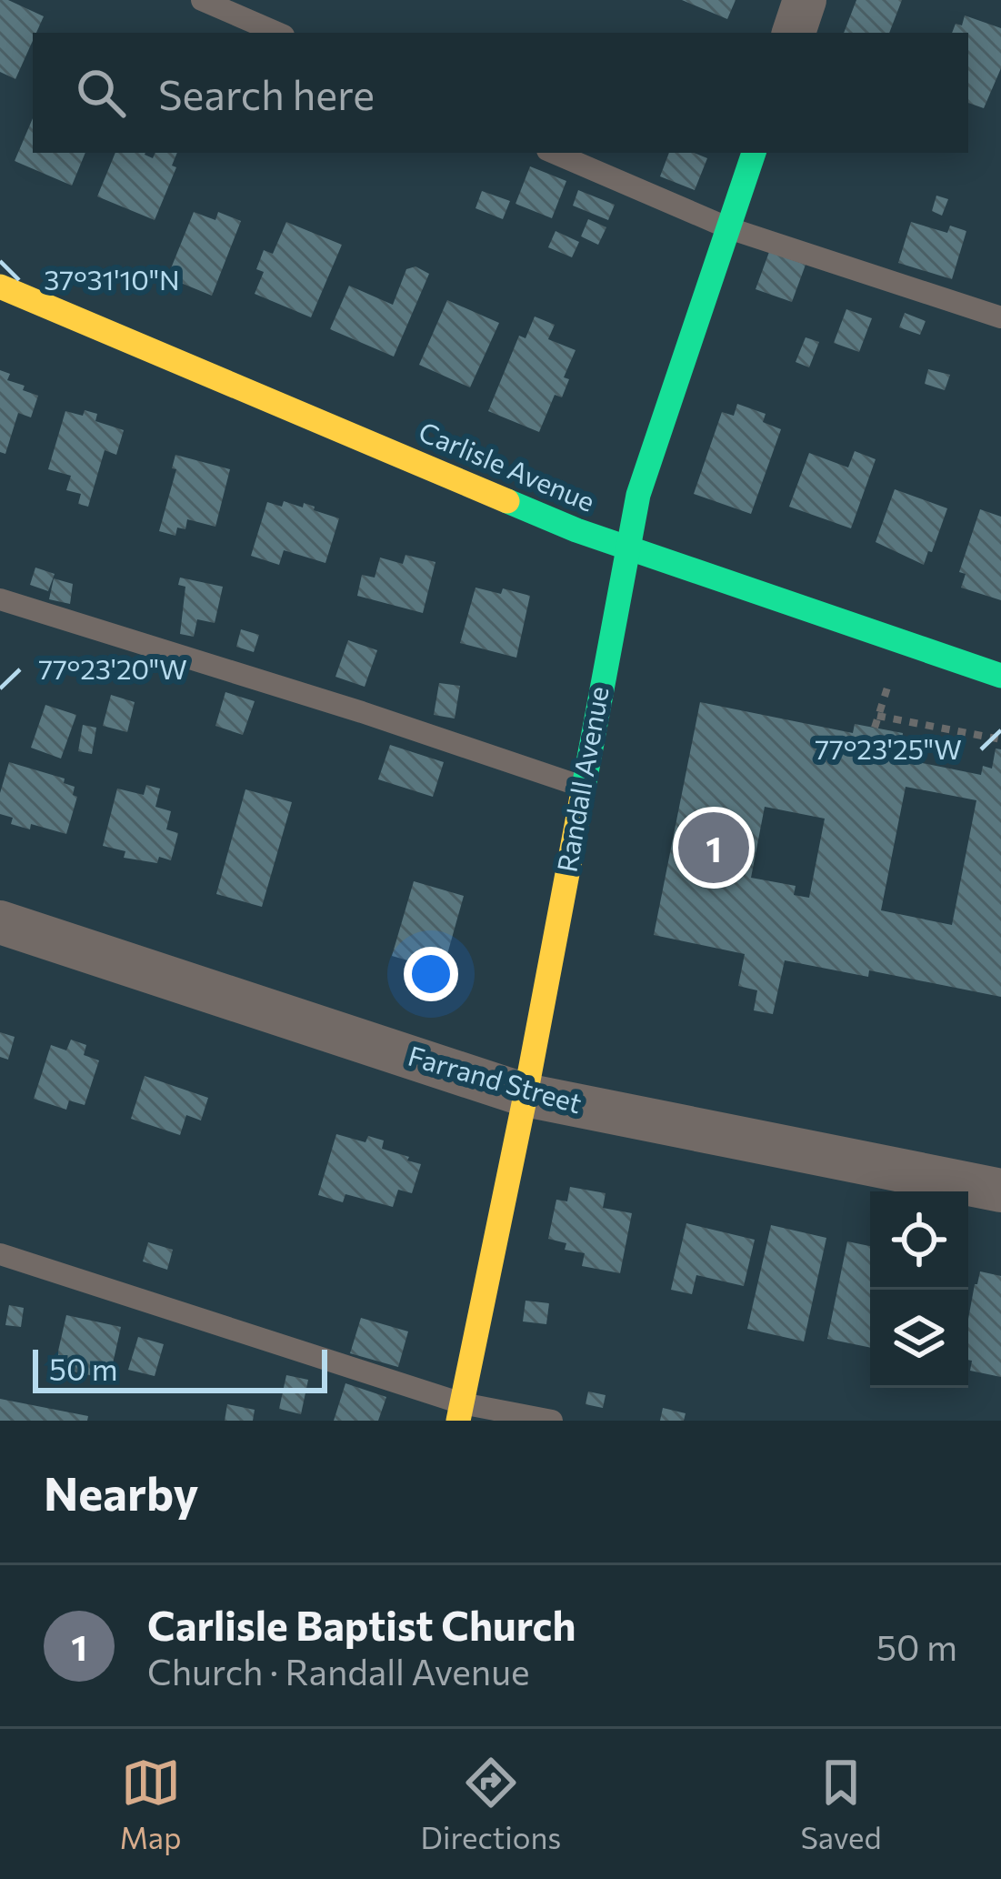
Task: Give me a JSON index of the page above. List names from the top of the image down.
{
  "streets": {
    "street": ["Carlisle Avenue", "Randall Avenue", "Farrand Street"]
  },
  "crossings": [
    ["Carlisle Avenue", "Randall Avenue"],
    ["Randall Avenue", "Farrand Street"]
  ],
  "scale_bar": "50 m",
  "page": {
    "search": "Search here",
    "pins": "1",
    "scale": "50 m",
    "heading": "Nearby",
    "list": [
      {
        "mark": "1",
        "name": "Carlisle Baptist Church",
        "note": "Church · Randall Avenue",
        "value": "50 m"
      }
    ],
    "nav": ["Map", "Directions", "Saved"]
  },
  "coordinates": ["37°31'10\"N", "77°23'20\"W", "77°23'25\"W"]
}
